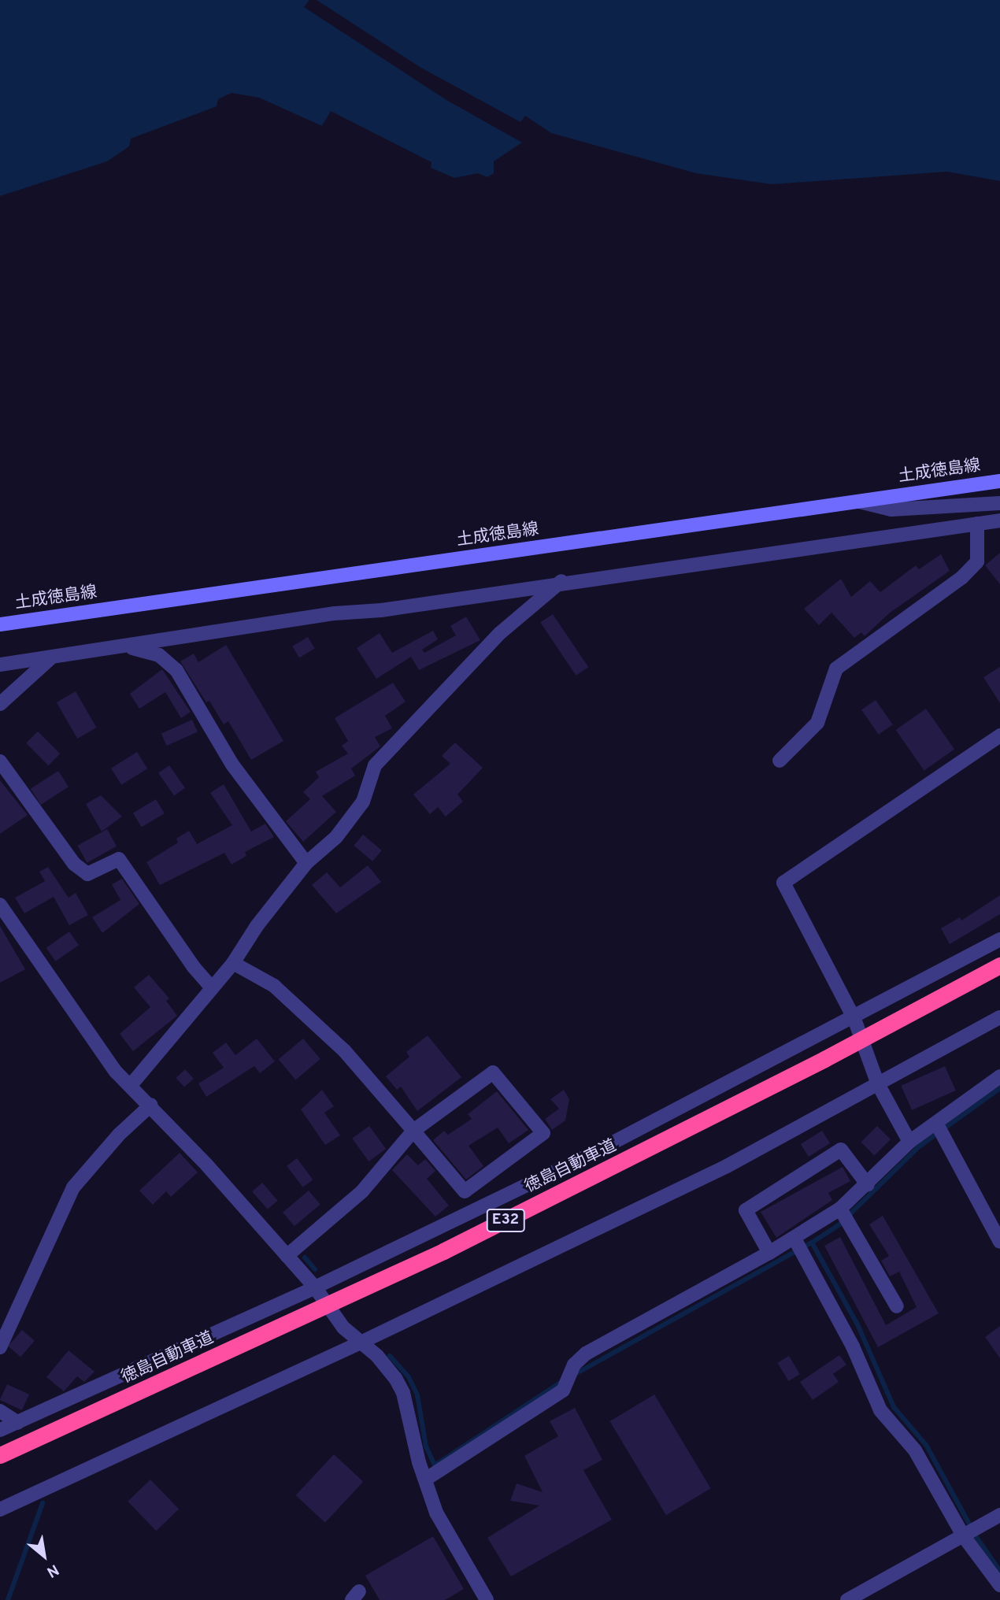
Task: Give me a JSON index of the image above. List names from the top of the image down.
{
  "streets": {
    "highway": ["徳島自動車道", "E32"],
    "main road": ["土成徳島線"]
  },
  "north": "bottom right"
}
